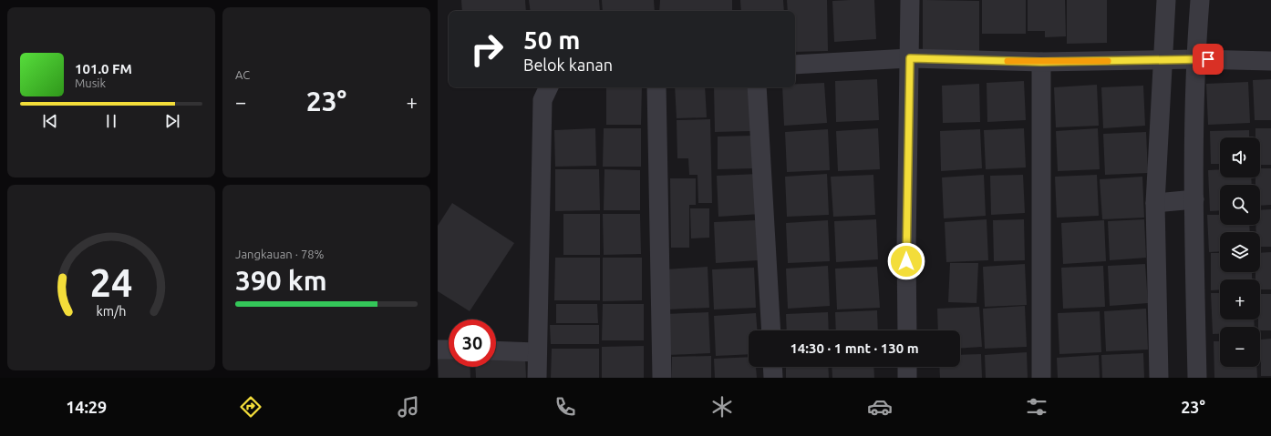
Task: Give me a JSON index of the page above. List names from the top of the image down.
{
  "page": {
    "tile": [
      "AC",
      ["Jangkauan · 78%", "390 km"]
    ],
    "turn": ["50 m", "Belok kanan"],
    "song": ["101.0 FM", "Musik"],
    "heat": ["−", "23°", "+"],
    "map_buttons": ["+", "−"],
    "limit": "30",
    "trip": "14:30 · 1 mnt · 130 m",
    "tabs": ["14:29", "23°"],
    "gauge": ["24", "km/h"]
  }
}
